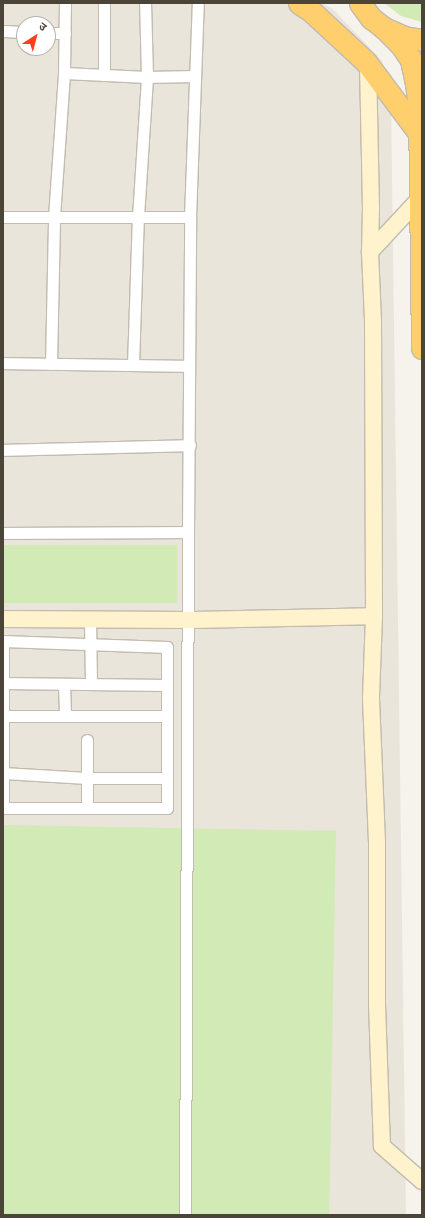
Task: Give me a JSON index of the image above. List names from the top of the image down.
{
  "north": "top right"
}
